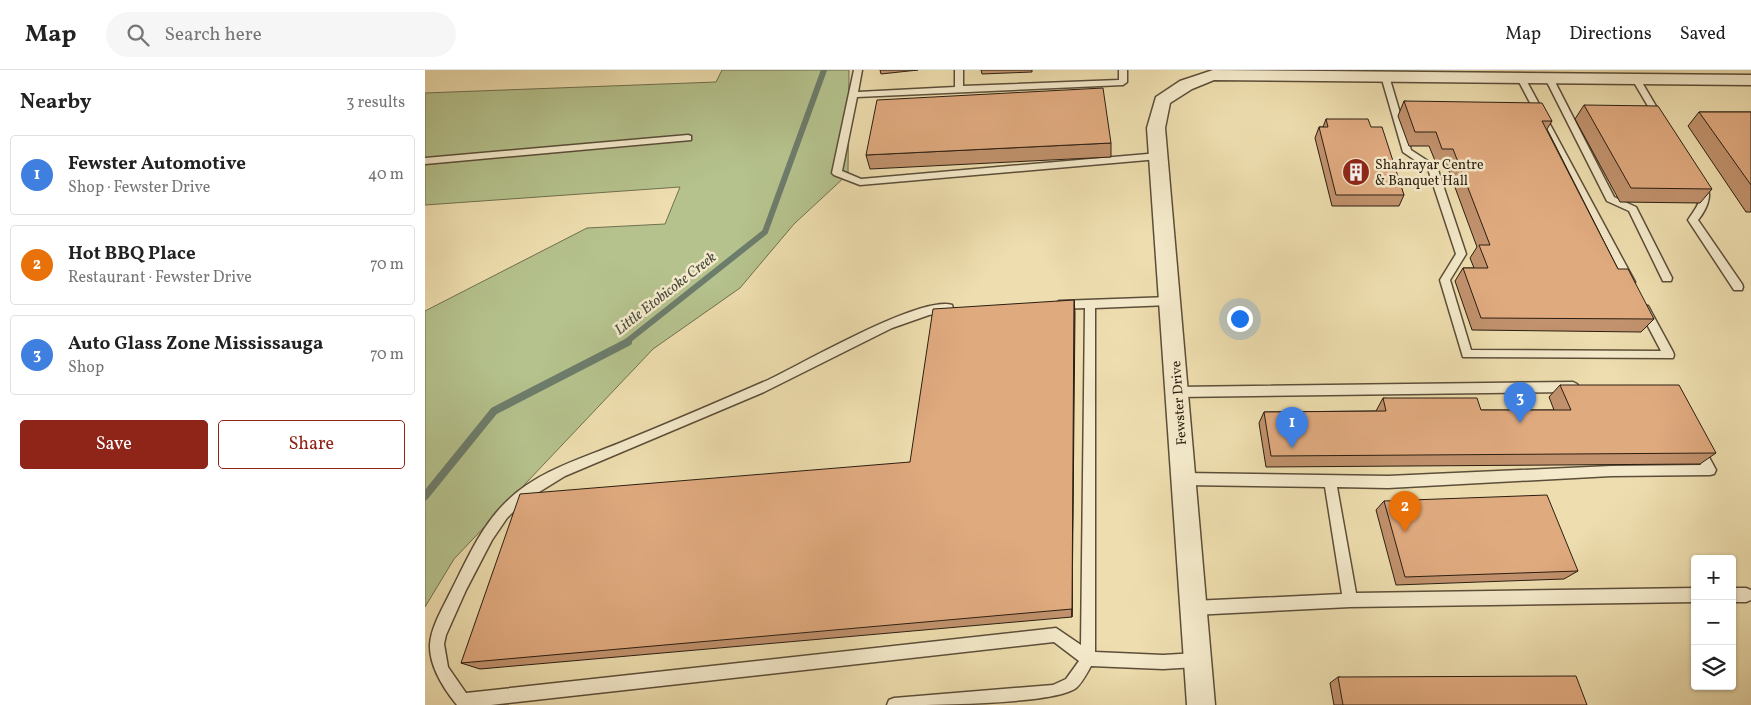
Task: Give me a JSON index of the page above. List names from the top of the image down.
{
  "streets": {
    "street": ["Fewster Drive"]
  },
  "water": ["Little Etobicoke Creek"],
  "places": {
    "building": ["Shahrayar Centre & Banquet Hall"]
  },
  "page": {
    "header": "Map",
    "search": "Search here",
    "nav": ["Map", "Directions", "Saved"],
    "heading": ["Nearby", "3 results"],
    "list": [
      {
        "mark": "1",
        "name": "Fewster Automotive",
        "note": "Shop · Fewster Drive",
        "value": "40 m"
      },
      {
        "mark": "2",
        "name": "Hot BBQ Place",
        "note": "Restaurant · Fewster Drive",
        "value": "70 m"
      },
      {
        "mark": "3",
        "name": "Auto Glass Zone Mississauga",
        "note": "Shop",
        "value": "70 m"
      }
    ],
    "pins": ["3", "1", "2"],
    "buttons": ["Save", "Share"],
    "map_buttons": ["+", "−"]
  }
}
